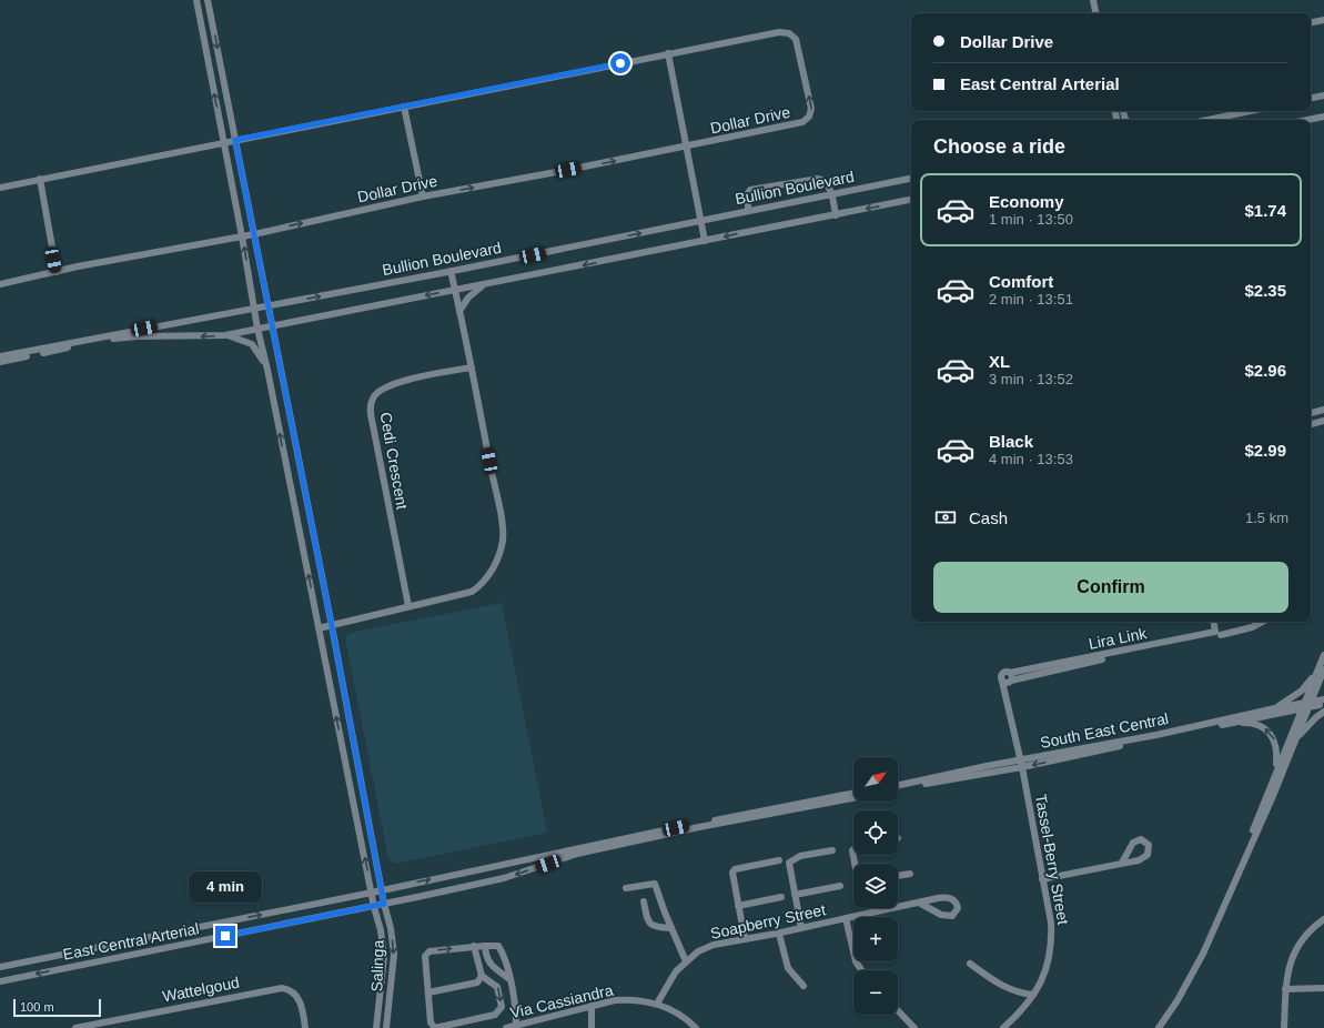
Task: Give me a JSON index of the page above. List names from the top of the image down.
{
  "streets": {
    "street": [
      "Dollar Drive",
      "Bullion Boulevard",
      "Cedi Crescent",
      "Lira Link",
      "South East Central",
      "Tassel-Berry Street",
      "Soapberry Street",
      "East Central Arterial",
      "Salinga",
      "Wattelgoud",
      "Via Cassiandra"
    ]
  },
  "crossings": [
    ["Dollar Drive", "Salinga"],
    ["Bullion Boulevard", "Salinga"],
    ["South East Central", "Tassel-Berry Street"],
    ["Soapberry Street", "Via Cassiandra"],
    ["East Central Arterial", "Salinga"]
  ],
  "scale_bar": "100 m",
  "north": "top right",
  "page": {
    "banner": ["Dollar Drive", "East Central Arterial"],
    "heading": "Choose a ride",
    "list": [
      {
        "name": "Economy",
        "note": "1 min · 13:50",
        "value": "$1.74"
      },
      {
        "name": "Comfort",
        "note": "2 min · 13:51",
        "value": "$2.35"
      },
      {
        "name": "XL",
        "note": "3 min · 13:52",
        "value": "$2.96"
      },
      {
        "name": "Black",
        "note": "4 min · 13:53",
        "value": "$2.99"
      }
    ],
    "pay": ["Cash", "1.5 km"],
    "buttons": "Confirm",
    "map_buttons": ["+", "−"],
    "bubble": "4 min",
    "scale": "100 m"
  }
}
